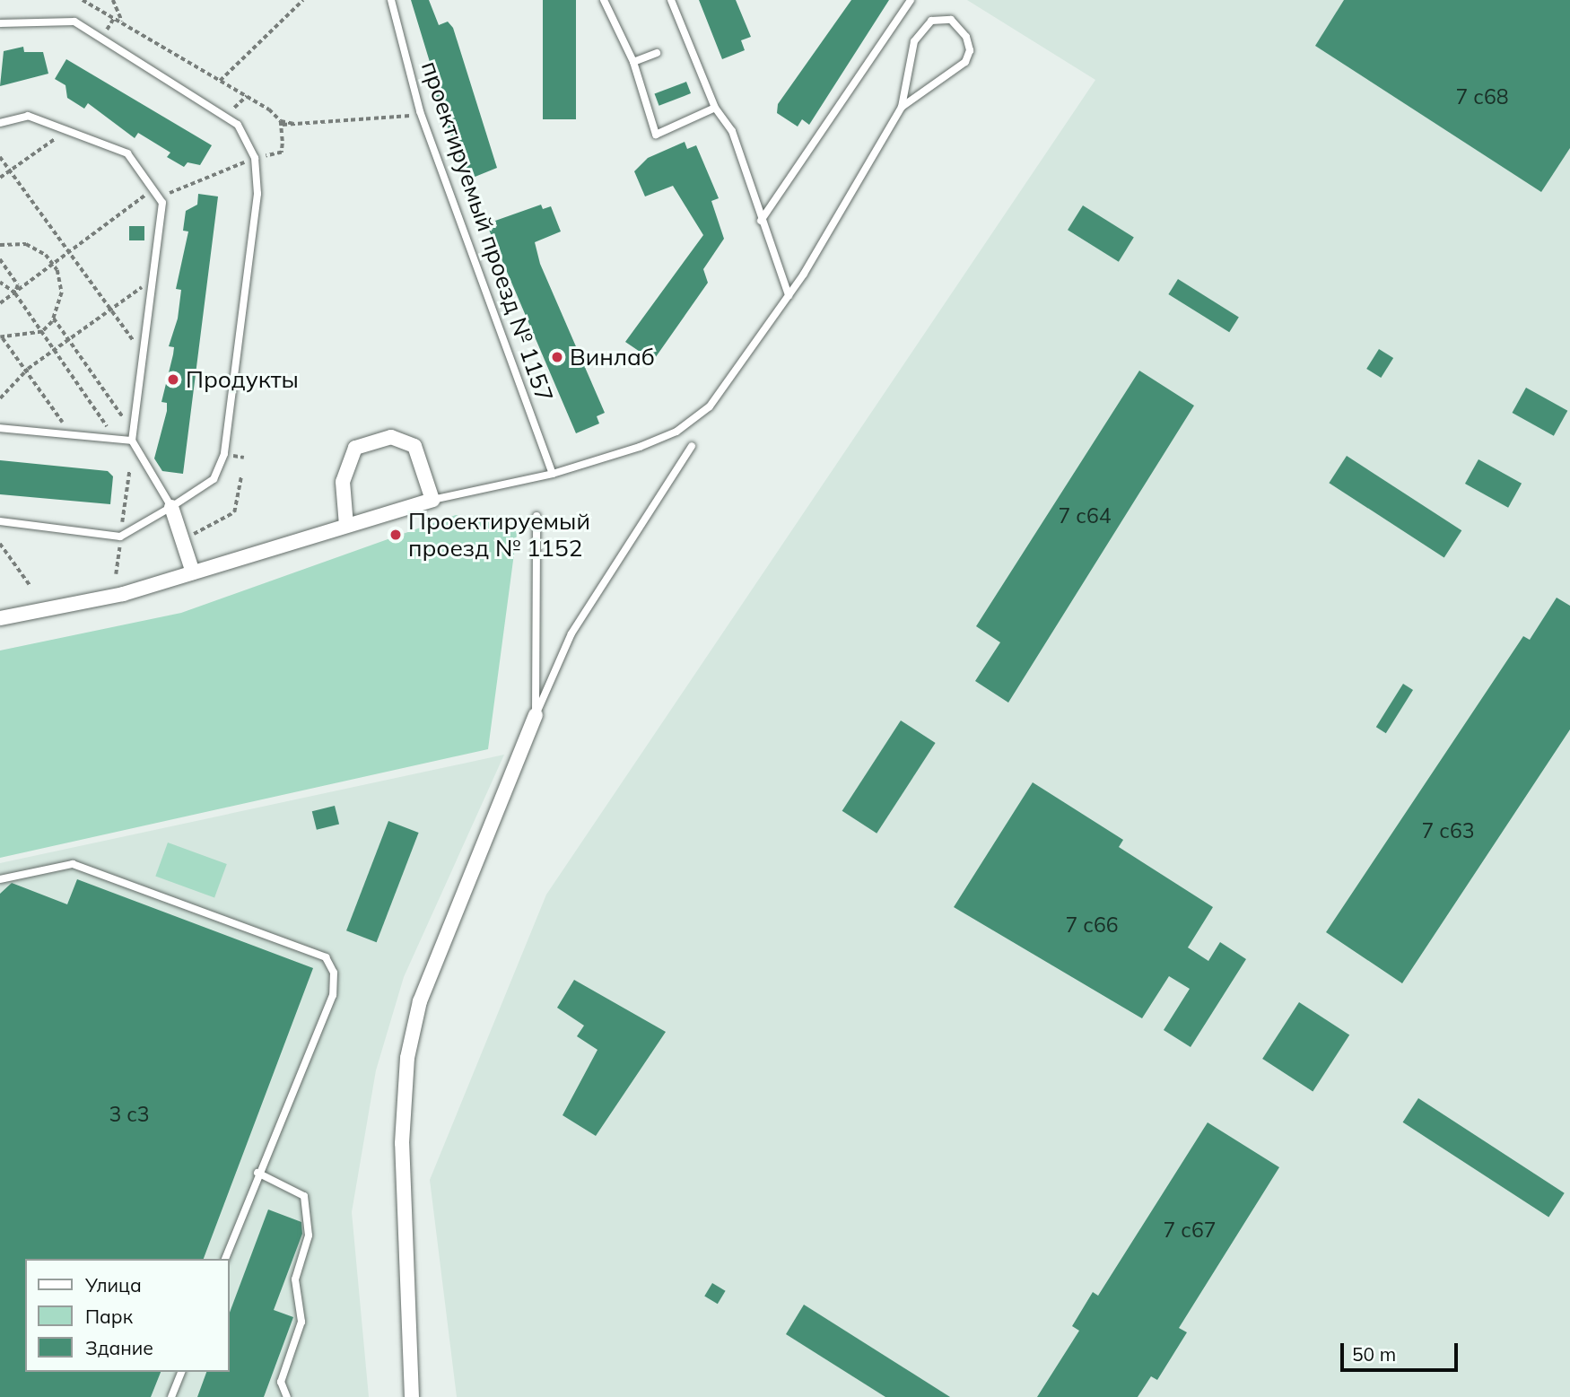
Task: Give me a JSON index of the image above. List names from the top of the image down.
{
  "streets": {
    "lane": ["проектируемый проезд № 1157"]
  },
  "places": ["Винлаб", "Продукты", "Проектируемый проезд № 1152"],
  "house_numbers": [
    "7 с68",
    "7 с64",
    "7 с63",
    "7 с66",
    "3 с3",
    "7 с67"
  ],
  "legend": ["Улица", "Парк", "Здание"],
  "scale_bar": "50 m"
}
